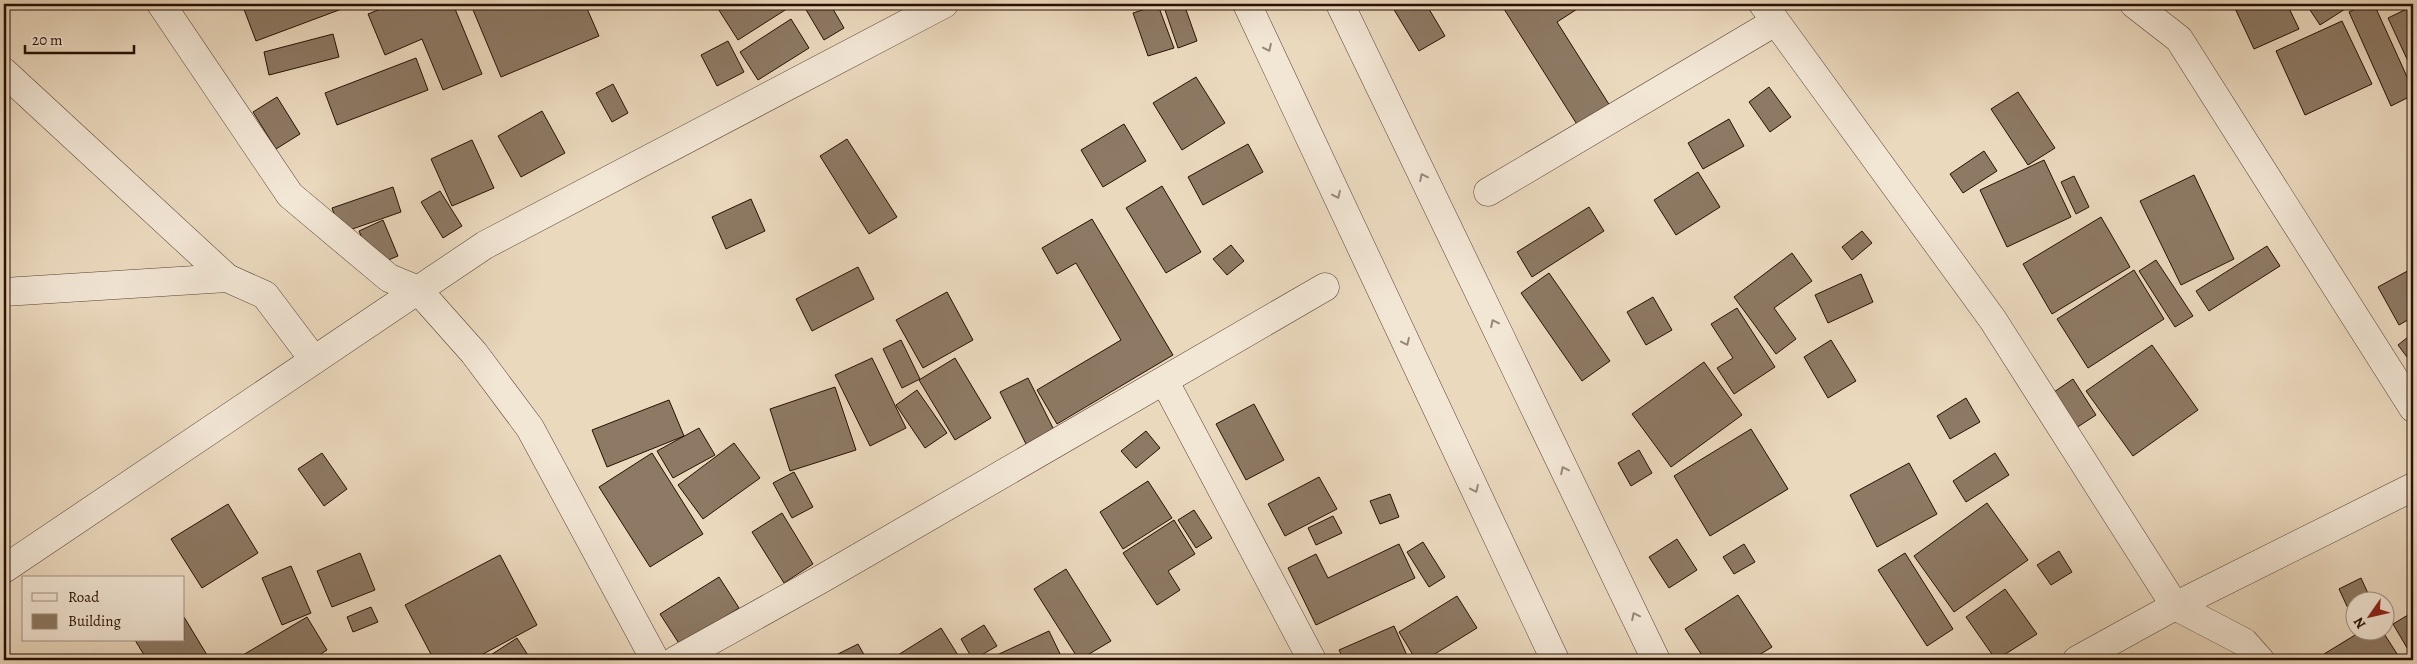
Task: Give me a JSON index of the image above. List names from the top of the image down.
{
  "legend": ["Road", "Building"],
  "scale_bar": "20 m",
  "north": "bottom left"
}
